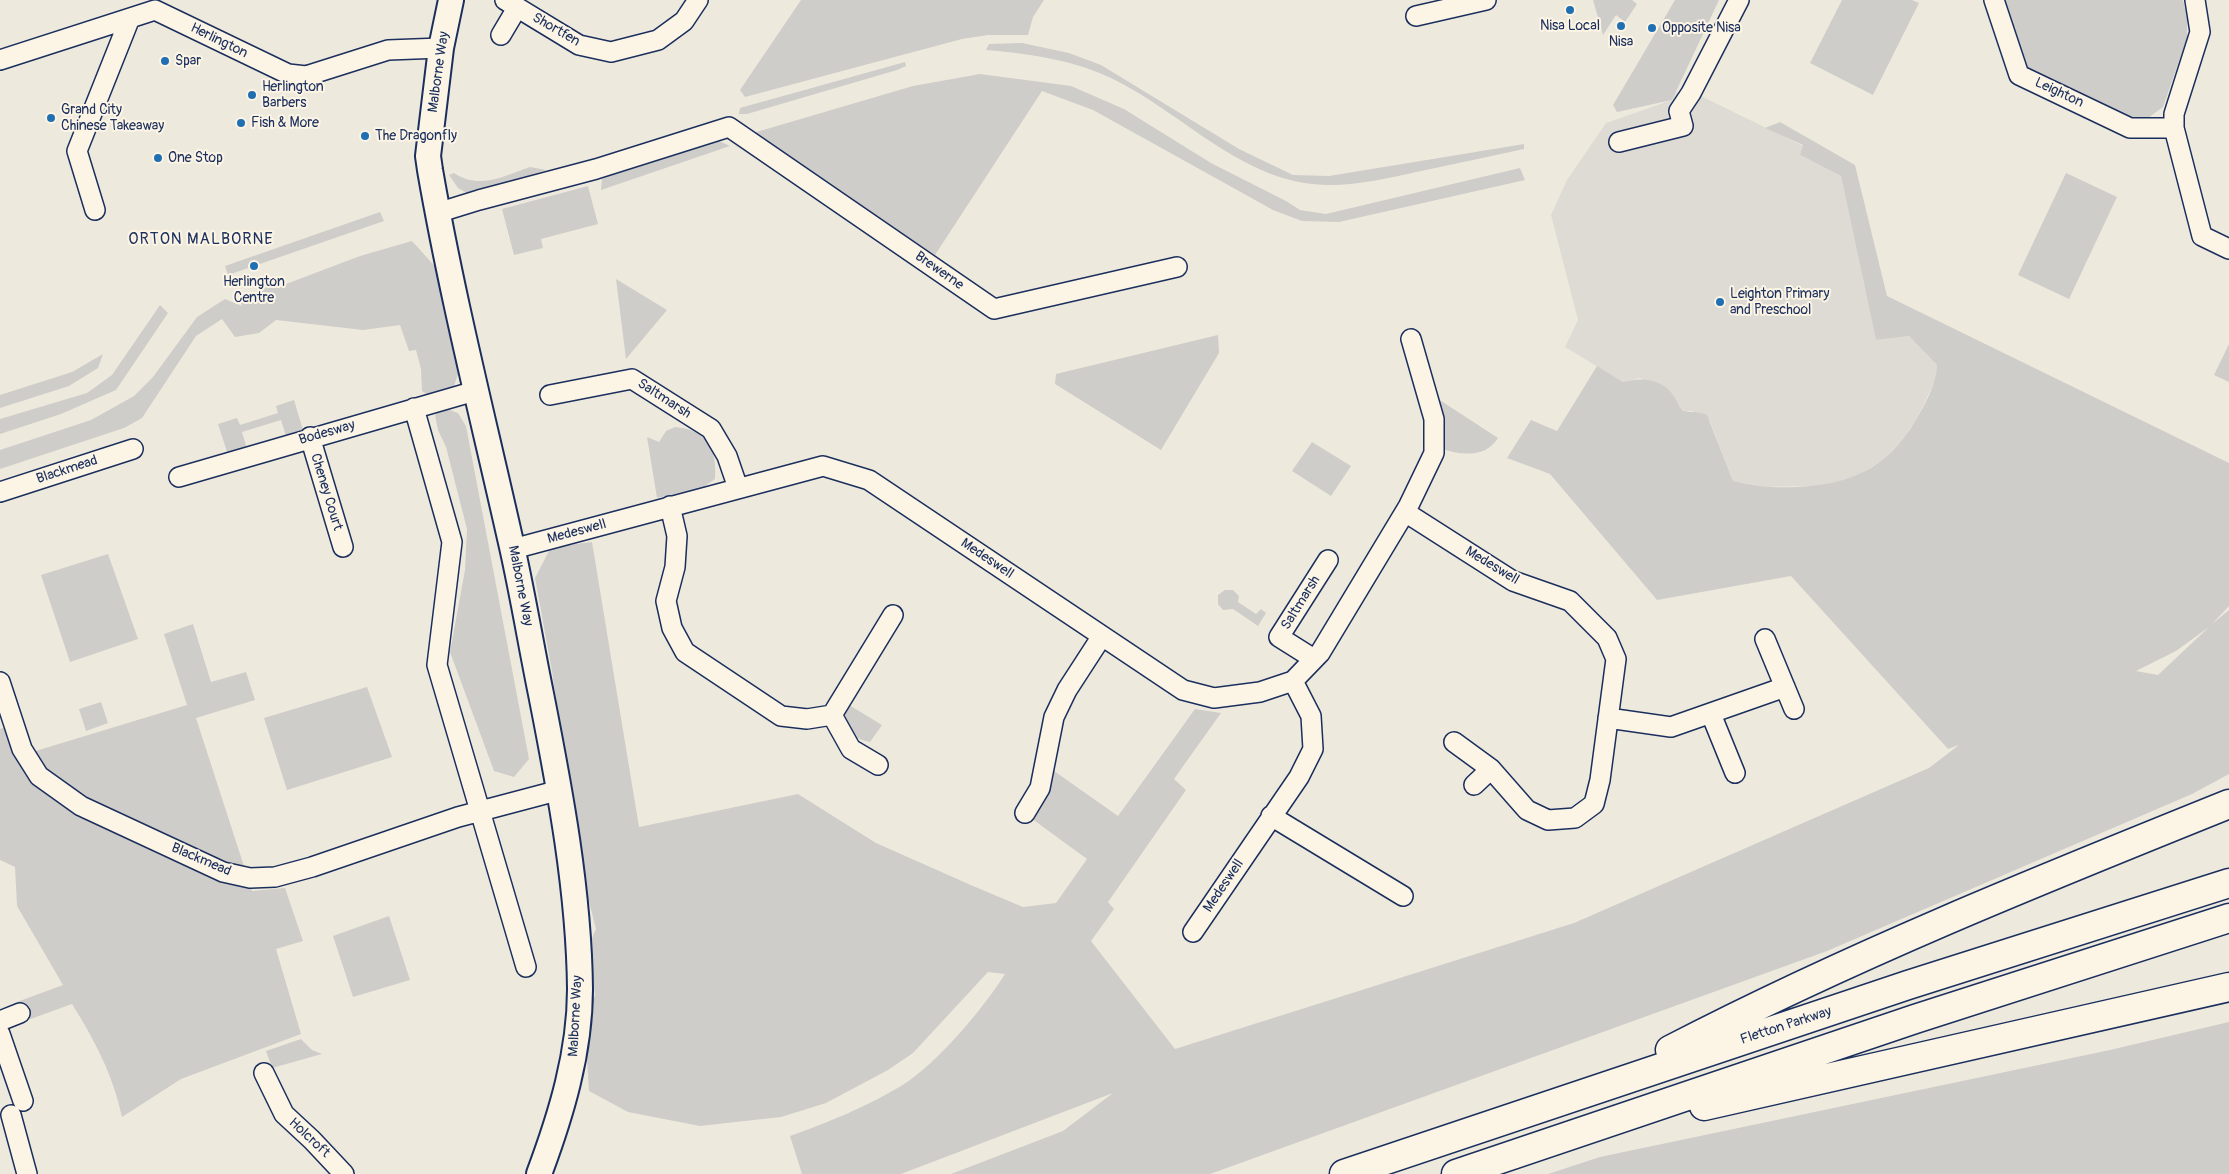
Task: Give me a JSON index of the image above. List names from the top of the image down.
{
  "streets": {
    "highway": ["Fletton Parkway"],
    "street": [
      "Shortfen",
      "Herlington",
      "Malborne Way",
      "Leighton",
      "Brewerne",
      "Saltmarsh",
      "Bodesway",
      "Blackmead",
      "Cheney Court",
      "Medeswell",
      "Holcroft"
    ]
  },
  "crossings": [
    ["Herlington", "Malborne Way"],
    ["Malborne Way", "Brewerne"],
    ["Malborne Way", "Bodesway"],
    ["Malborne Way", "Blackmead"],
    ["Malborne Way", "Medeswell"],
    ["Saltmarsh", "Medeswell"],
    ["Bodesway", "Cheney Court"]
  ],
  "districts": ["ORTON MALBORNE"],
  "places": [
    "Nisa Local",
    "Nisa",
    "Opposite Nisa",
    "Spar",
    "Herlington Barbers",
    "Grand City Chinese Takeaway",
    "Fish & More",
    "The Dragonfly",
    "One Stop",
    "Herlington Centre",
    "Leighton Primary and Preschool"
  ]
}
